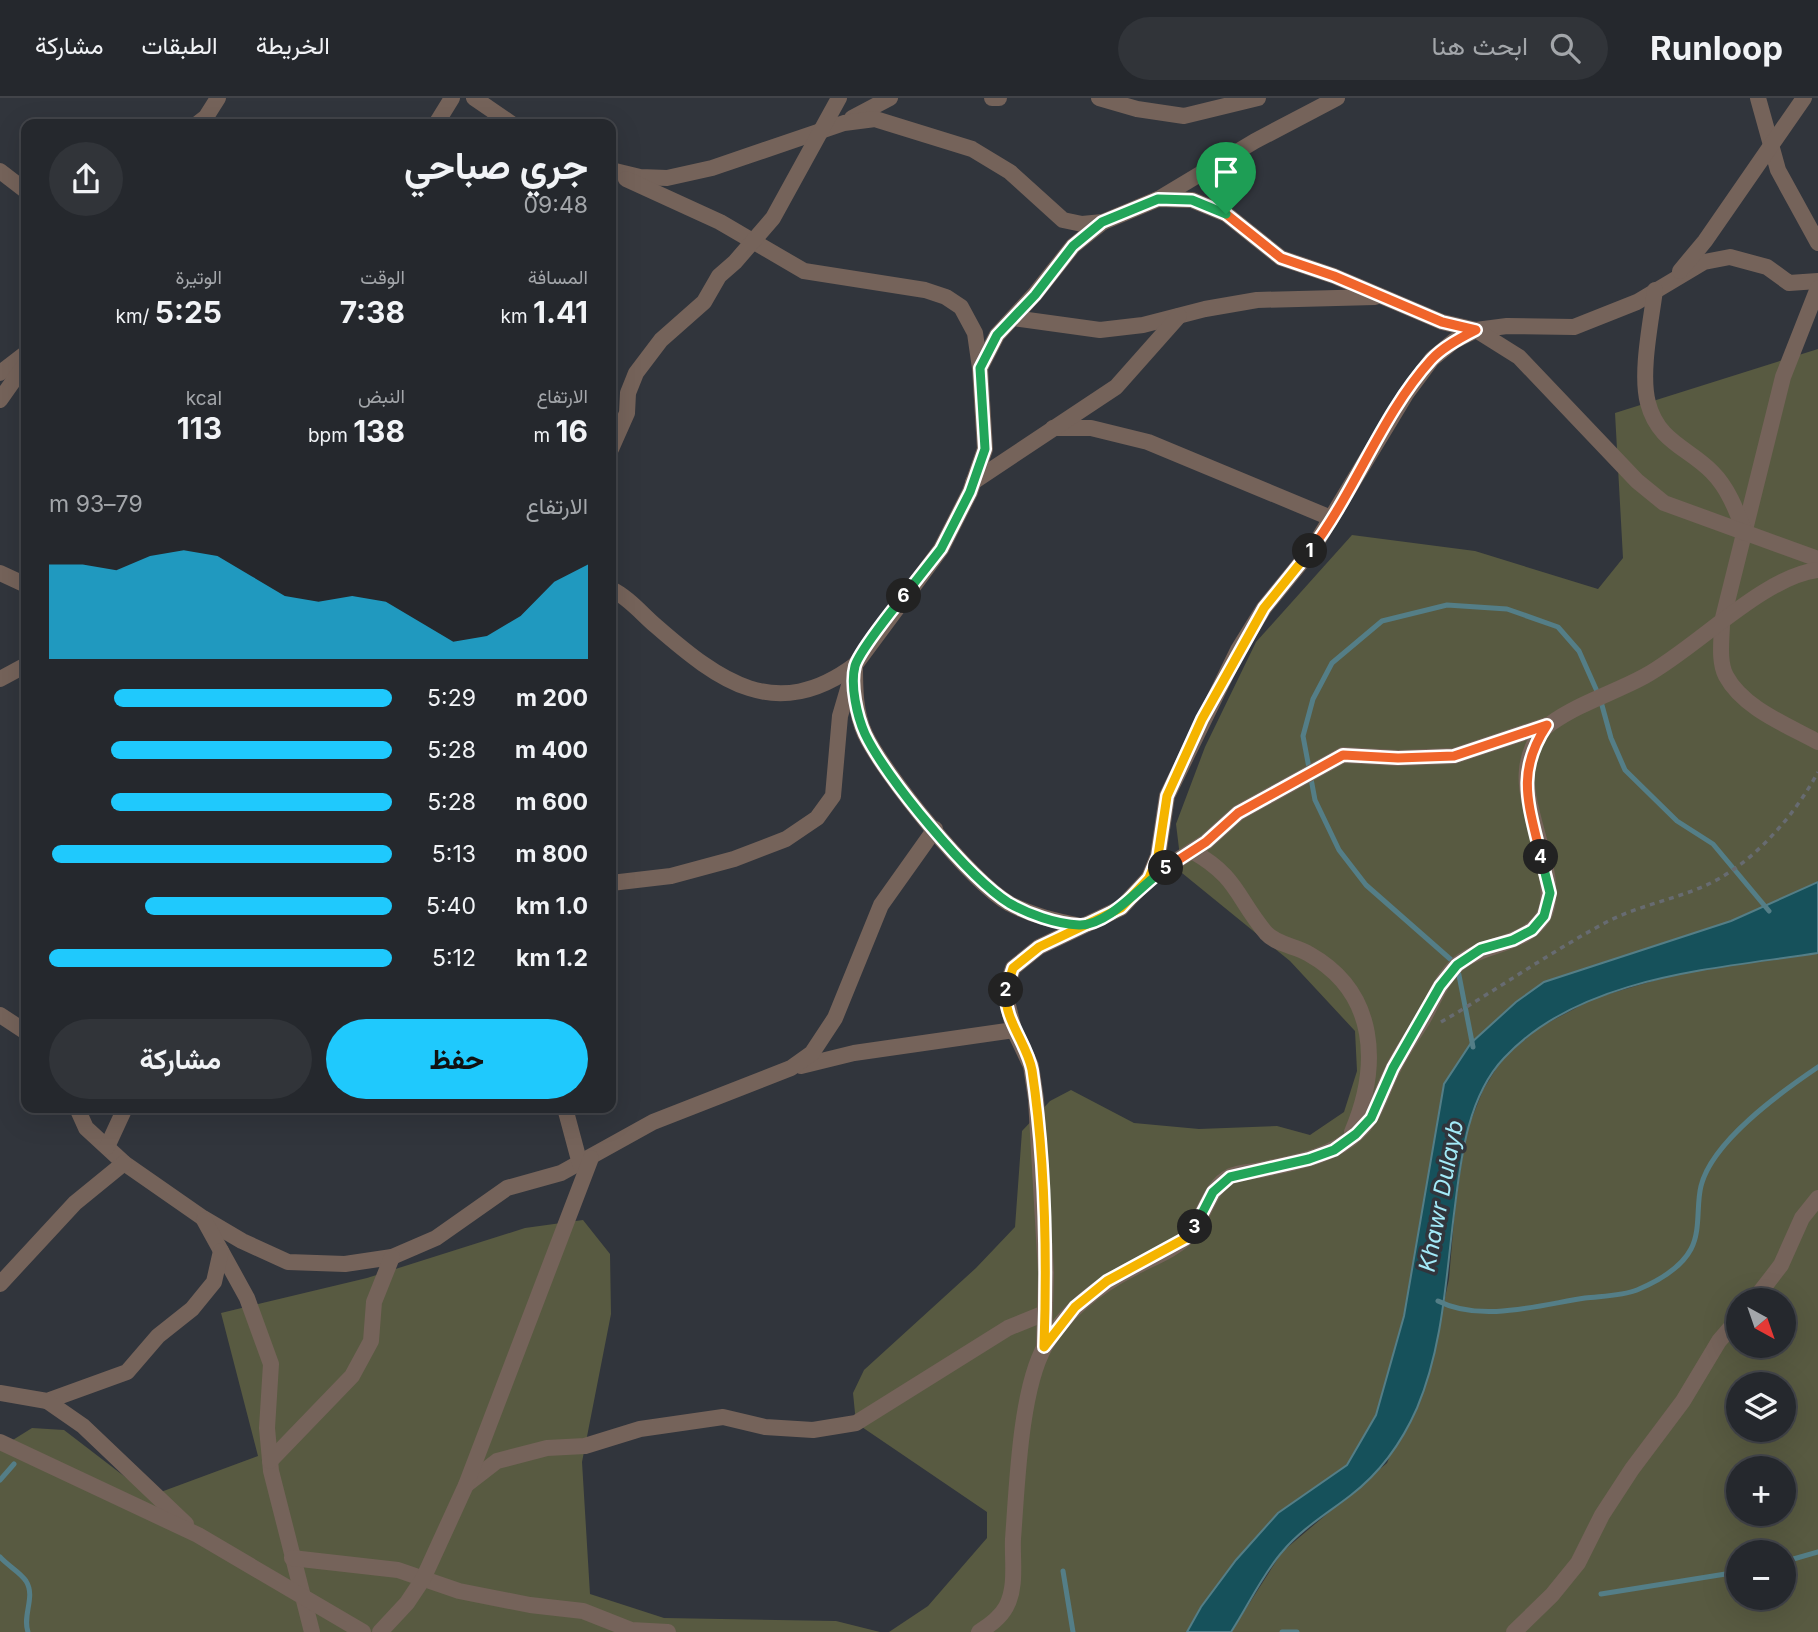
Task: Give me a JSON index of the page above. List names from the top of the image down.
{
  "water": ["Khawr Dulayb"],
  "north": "bottom right",
  "page": {
    "header": "Runloop",
    "search": "ابحث هنا",
    "nav": ["الخريطة", "الطبقات", "مشاركة"],
    "heading": ["جري صباحي", "09:48"],
    "stats": [
      ["المسافة", "1.41 km"],
      ["الوقت", "7:38"],
      ["الوتيرة", "5:25 /km"],
      ["الارتفاع", "16 m"],
      ["النبض", "138 bpm"],
      ["kcal", "113"]
    ],
    "chart": ["الارتفاع", "79–93 m"],
    "pins": [
      "1",
      "6",
      "4",
      "5",
      "2",
      "3"
    ],
    "list": [
      {
        "name": "200 m",
        "note": "5:29"
      },
      {
        "name": "400 m",
        "note": "5:28"
      },
      {
        "name": "600 m",
        "note": "5:28"
      },
      {
        "name": "800 m",
        "note": "5:13"
      },
      {
        "name": "1.0 km",
        "note": "5:40"
      },
      {
        "name": "1.2 km",
        "note": "5:12"
      }
    ],
    "buttons": ["حفظ", "مشاركة"],
    "map_buttons": ["+", "−"]
  }
}
